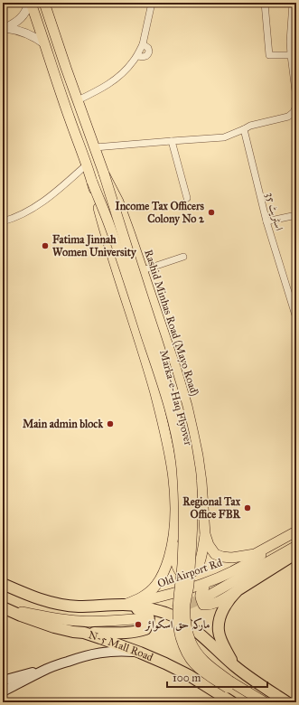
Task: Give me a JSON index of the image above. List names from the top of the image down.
{
  "streets": {
    "highway": ["N-5 Mall Road"],
    "main road": ["Rashid Minhas Road (Mayo Road)", "Marka-e-Haq Flyover", "Old Airport Rd"],
    "street": ["اسٹریٹ 35"]
  },
  "crossings": [
    ["Rashid Minhas Road (Mayo Road)", "Marka-e-Haq Flyover"],
    ["Rashid Minhas Road (Mayo Road)", "Old Airport Rd"]
  ],
  "places": [
    "Income Tax Officers Colony No 2",
    "Fatima Jinnah Women University",
    "Main admin block",
    "Regional Tax Office FBR",
    "مارکہ حق اسکوائر"
  ],
  "scale_bar": "100 m"
}
